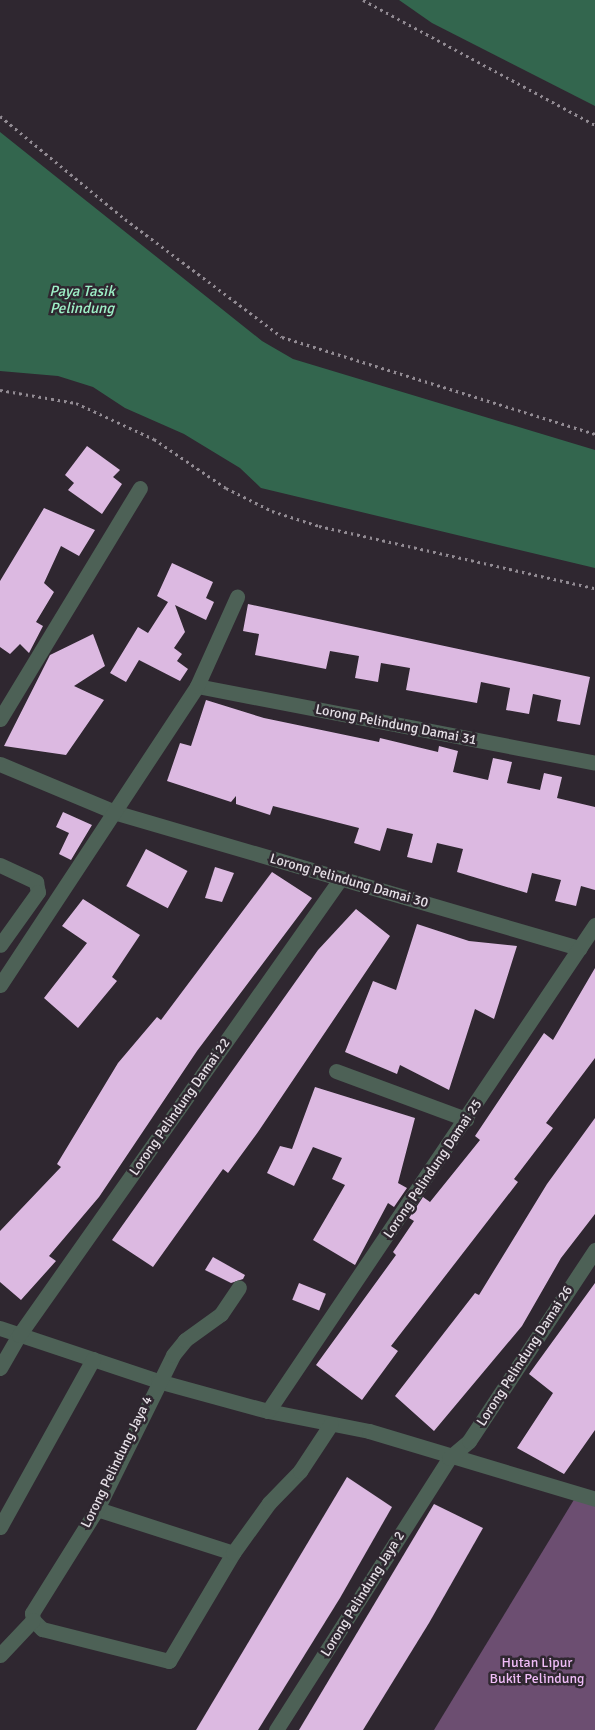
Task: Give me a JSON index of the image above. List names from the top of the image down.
{
  "streets": {
    "street": [
      "Lorong Pelindung Damai 31",
      "Lorong Pelindung Damai 30",
      "Lorong Pelindung Damai 22",
      "Lorong Pelindung Damai 25",
      "Lorong Pelindung Damai 26",
      "Lorong Pelindung Jaya 4",
      "Lorong Pelindung Jaya 2"
    ]
  },
  "crossings": [
    ["Lorong Pelindung Damai 30", "Lorong Pelindung Damai 22"],
    ["Lorong Pelindung Damai 30", "Lorong Pelindung Damai 25"],
    ["Lorong Pelindung Damai 26", "Lorong Pelindung Jaya 2"]
  ],
  "water": ["Paya Tasik Pelindung"],
  "parks": ["Hutan Lipur Bukit Pelindung"]
}
